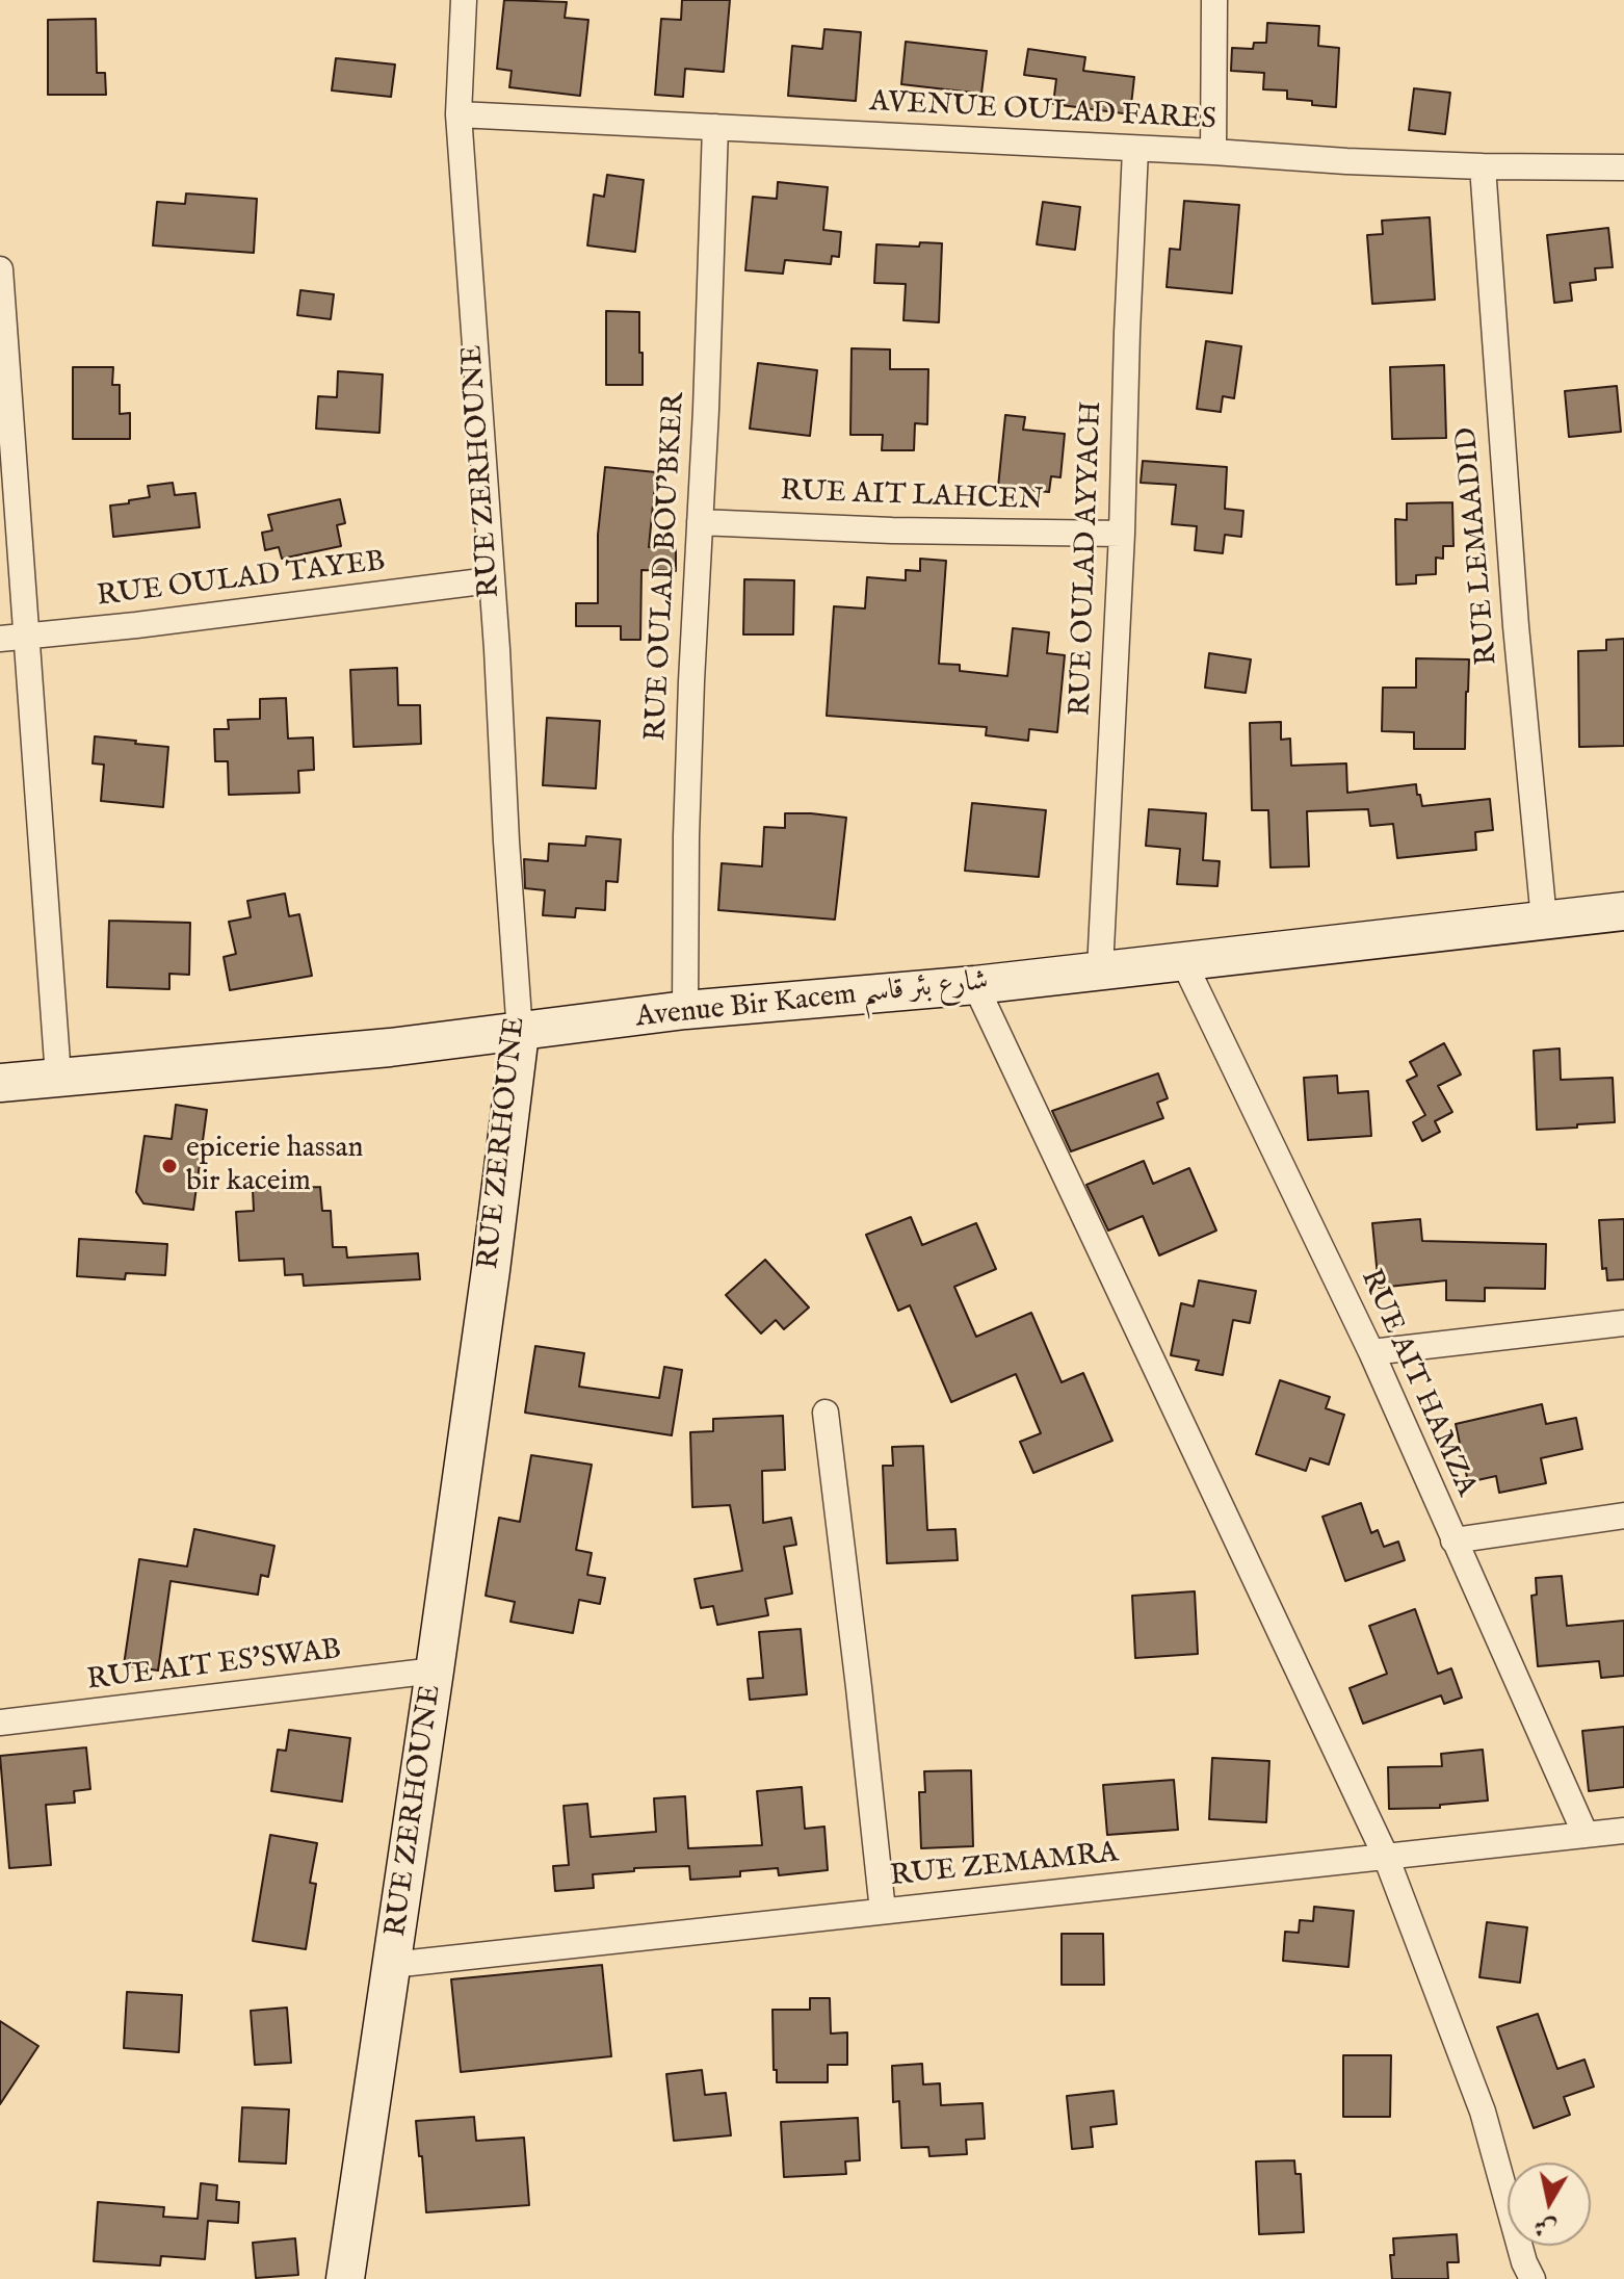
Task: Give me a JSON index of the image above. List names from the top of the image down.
{
  "streets": {
    "street": [
      "AVENUE OULAD FARES",
      "RUE ZERHOUNE",
      "RUE AIT LAHCEN",
      "RUE LEMAADID",
      "RUE OULAD AYYACH",
      "RUE OULAD BOU'BKER",
      "RUE OULAD TAYEB",
      "Avenue Bir Kacem شارع بئر قاسم",
      "RUE AIT HAMZA",
      "RUE AIT ES'SWAB",
      "RUE ZEMAMRA"
    ]
  },
  "crossings": [
    ["AVENUE OULAD FARES", "RUE ZERHOUNE"],
    ["AVENUE OULAD FARES", "RUE LEMAADID"],
    ["AVENUE OULAD FARES", "RUE OULAD AYYACH"],
    ["AVENUE OULAD FARES", "RUE OULAD BOU'BKER"],
    ["RUE ZERHOUNE", "RUE OULAD TAYEB"],
    ["RUE ZERHOUNE", "Avenue Bir Kacem شارع بئر قاسم"],
    ["RUE ZERHOUNE", "RUE AIT ES'SWAB"],
    ["RUE ZERHOUNE", "RUE ZEMAMRA"],
    ["RUE AIT LAHCEN", "RUE OULAD AYYACH"],
    ["RUE AIT LAHCEN", "RUE OULAD BOU'BKER"],
    ["RUE LEMAADID", "Avenue Bir Kacem شارع بئر قاسم"],
    ["RUE OULAD AYYACH", "Avenue Bir Kacem شارع بئر قاسم"],
    ["RUE OULAD BOU'BKER", "Avenue Bir Kacem شارع بئر قاسم"],
    ["Avenue Bir Kacem شارع بئر قاسم", "RUE AIT HAMZA"],
    ["RUE AIT HAMZA", "RUE ZEMAMRA"]
  ],
  "places": ["epicerie hassan bir kaceim"],
  "north": "bottom"
}
